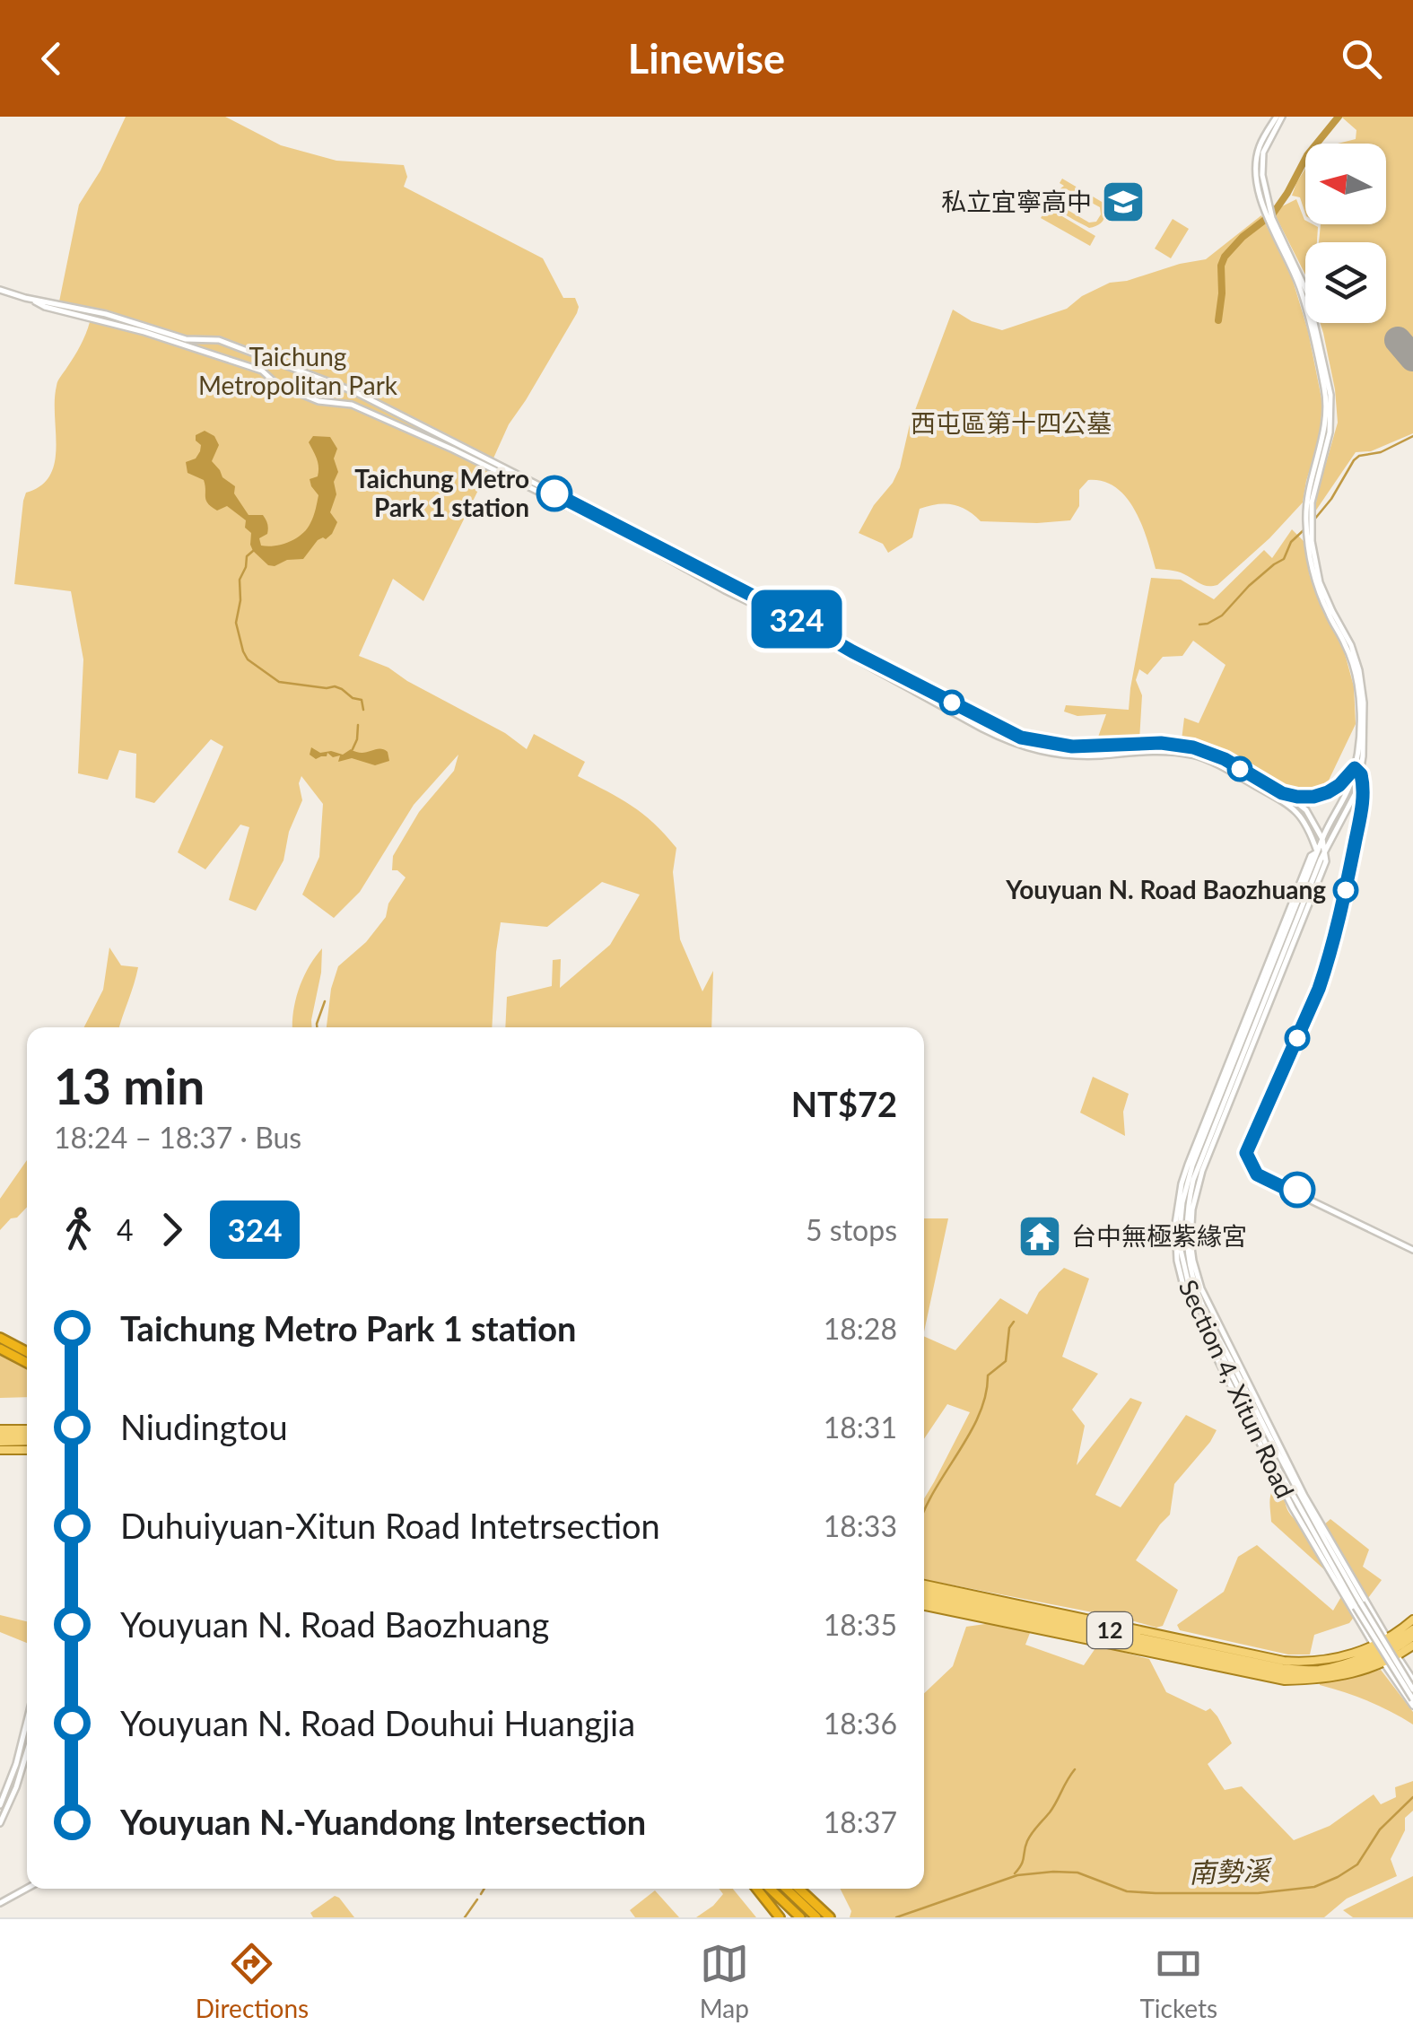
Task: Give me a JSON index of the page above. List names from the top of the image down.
{
  "streets": {
    "main road": ["12"],
    "street": ["Section 4, Xitun Road"]
  },
  "crossings": [
    ["Section 4, Xitun Road", "12"]
  ],
  "water": ["南勢溪"],
  "parks": ["Taichung Metropolitan Park", "西屯區第十四公墓"],
  "places": {
    "school or university": ["私立宜寧高中"],
    "other": ["Taichung Metro Park 1 station", "Youyuan N. Road Baozhuang"],
    "temple": ["台中無極紫緣宮"]
  },
  "lines": ["bus line 324"],
  "north": "left",
  "page": {
    "header": "Linewise",
    "on_map": "324",
    "heading": ["13 min", "18:24 – 18:37 · Bus", "NT$72"],
    "legs": ["4", "324", "5 stops"],
    "list": [
      {
        "name": "Taichung Metro Park 1 station",
        "value": "18:28"
      },
      {
        "name": "Niudingtou",
        "value": "18:31"
      },
      {
        "name": "Duhuiyuan-Xitun Road Intetrsection",
        "value": "18:33"
      },
      {
        "name": "Youyuan N. Road Baozhuang",
        "value": "18:35"
      },
      {
        "name": "Youyuan N. Road Douhui Huangjia",
        "value": "18:36"
      },
      {
        "name": "Youyuan N.-Yuandong Intersection",
        "value": "18:37"
      }
    ],
    "tabs": ["Directions", "Map", "Tickets"]
  }
}
